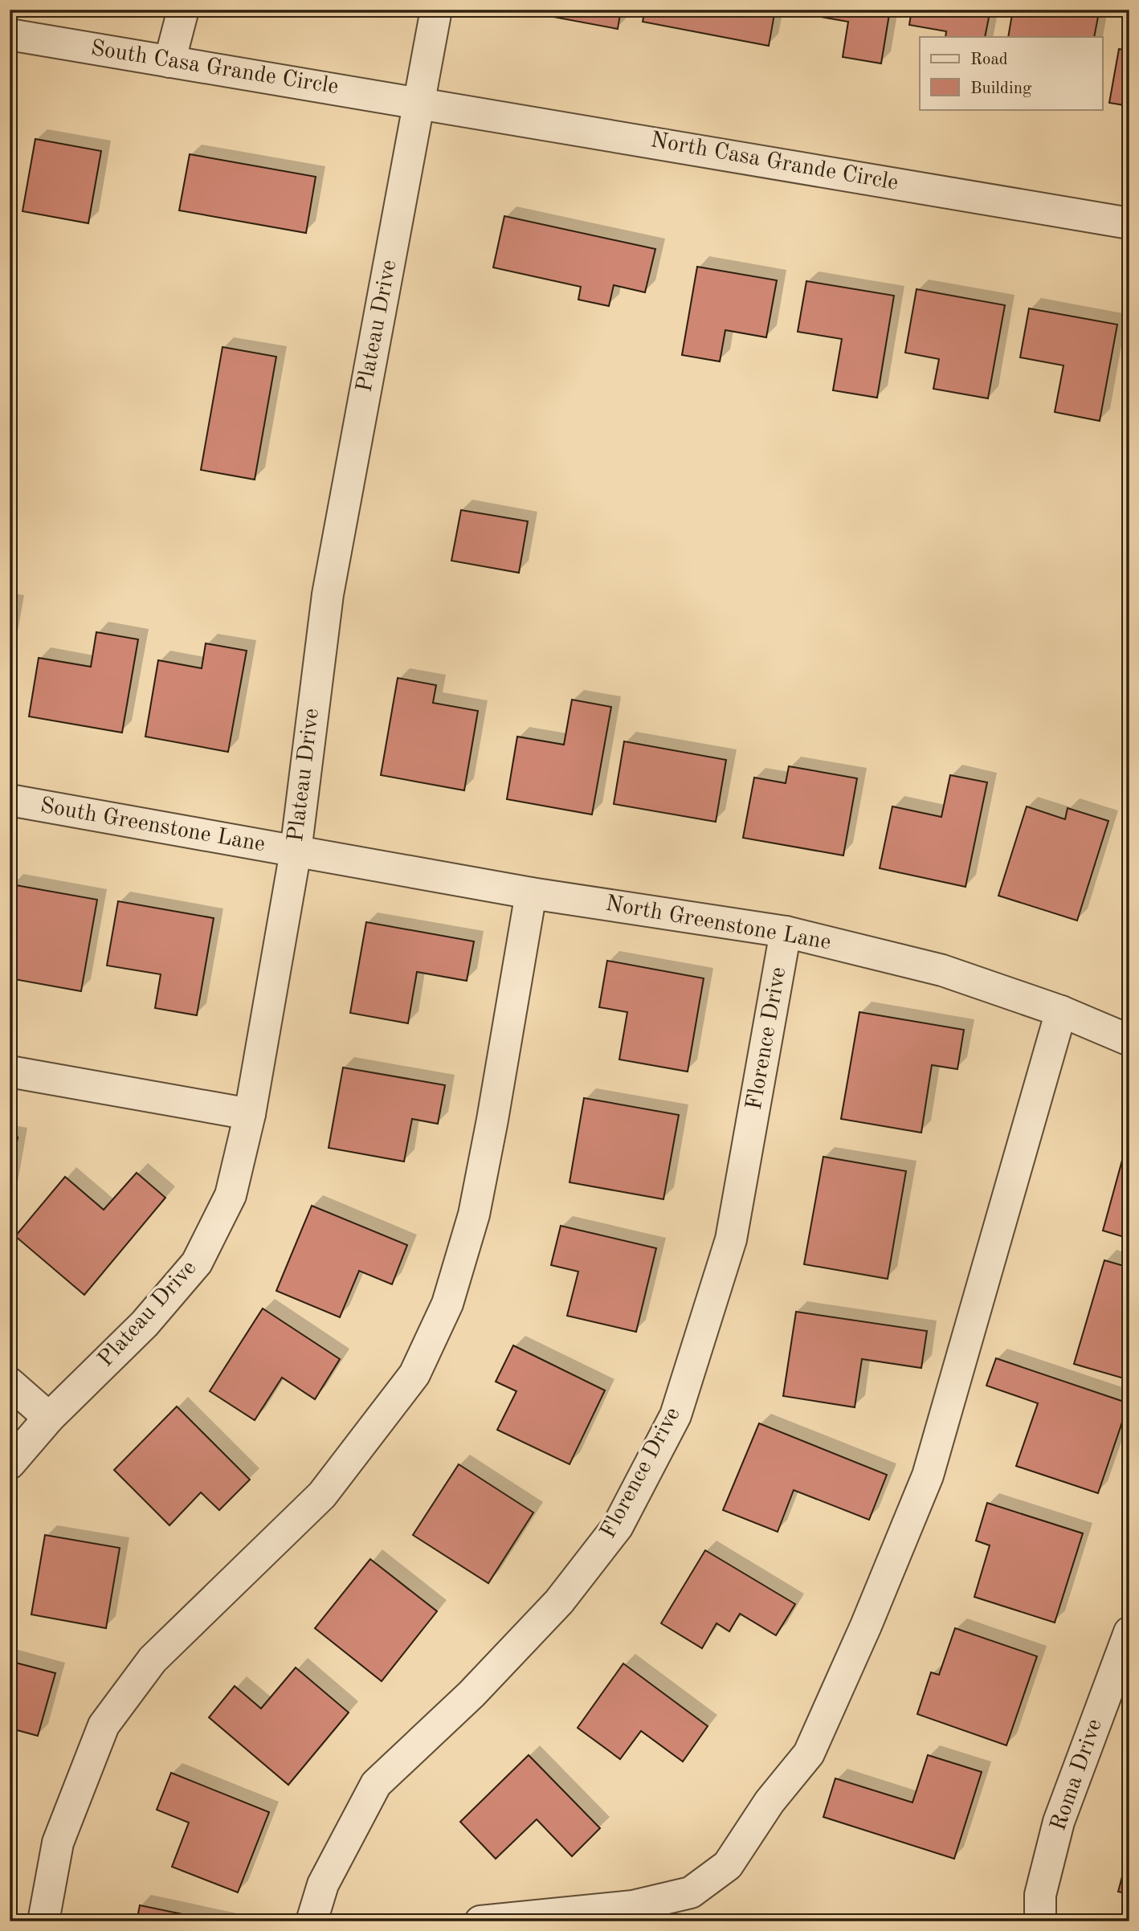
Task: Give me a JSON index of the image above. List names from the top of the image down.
{
  "streets": {
    "street": [
      "South Casa Grande Circle",
      "North Casa Grande Circle",
      "Plateau Drive",
      "South Greenstone Lane",
      "North Greenstone Lane",
      "Florence Drive",
      "Roma Drive"
    ]
  },
  "crossings": [
    ["South Casa Grande Circle", "North Casa Grande Circle"],
    ["South Casa Grande Circle", "Plateau Drive"],
    ["North Casa Grande Circle", "Plateau Drive"],
    ["Plateau Drive", "South Greenstone Lane"],
    ["Plateau Drive", "North Greenstone Lane"],
    ["South Greenstone Lane", "North Greenstone Lane"],
    ["North Greenstone Lane", "Florence Drive"]
  ],
  "legend": ["Road", "Building"]
}
